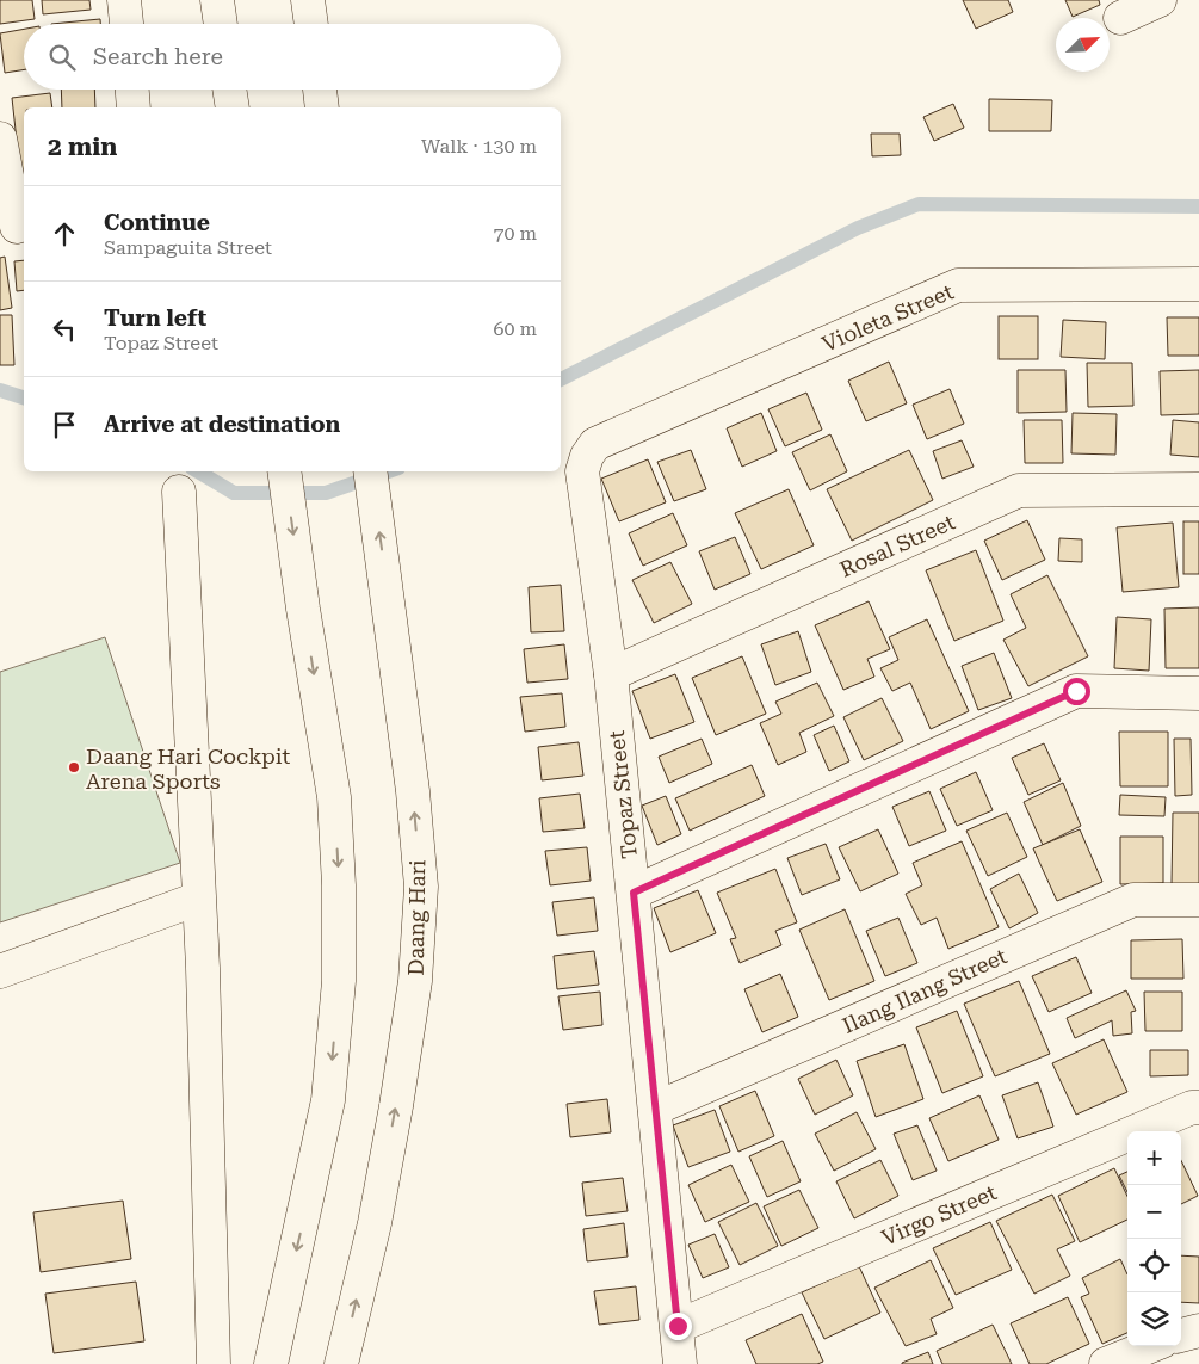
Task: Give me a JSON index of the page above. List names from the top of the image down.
{
  "streets": {
    "street": [
      "Violeta Street",
      "Rosal Street",
      "Topaz Street",
      "Daang Hari",
      "Ilang Ilang Street",
      "Virgo Street"
    ]
  },
  "crossings": [
    ["Violeta Street", "Topaz Street"],
    ["Rosal Street", "Topaz Street"],
    ["Topaz Street", "Ilang Ilang Street"],
    ["Topaz Street", "Virgo Street"]
  ],
  "places": ["Daang Hari Cockpit Arena Sports"],
  "north": "top right",
  "page": {
    "search": "Search here",
    "heading": ["2 min", "Walk · 130 m"],
    "list": [
      ["Continue", "Sampaguita Street", "70 m"],
      ["Turn left", "Topaz Street", "60 m"],
      "Arrive at destination"
    ],
    "map_buttons": ["+", "−"]
  }
}
